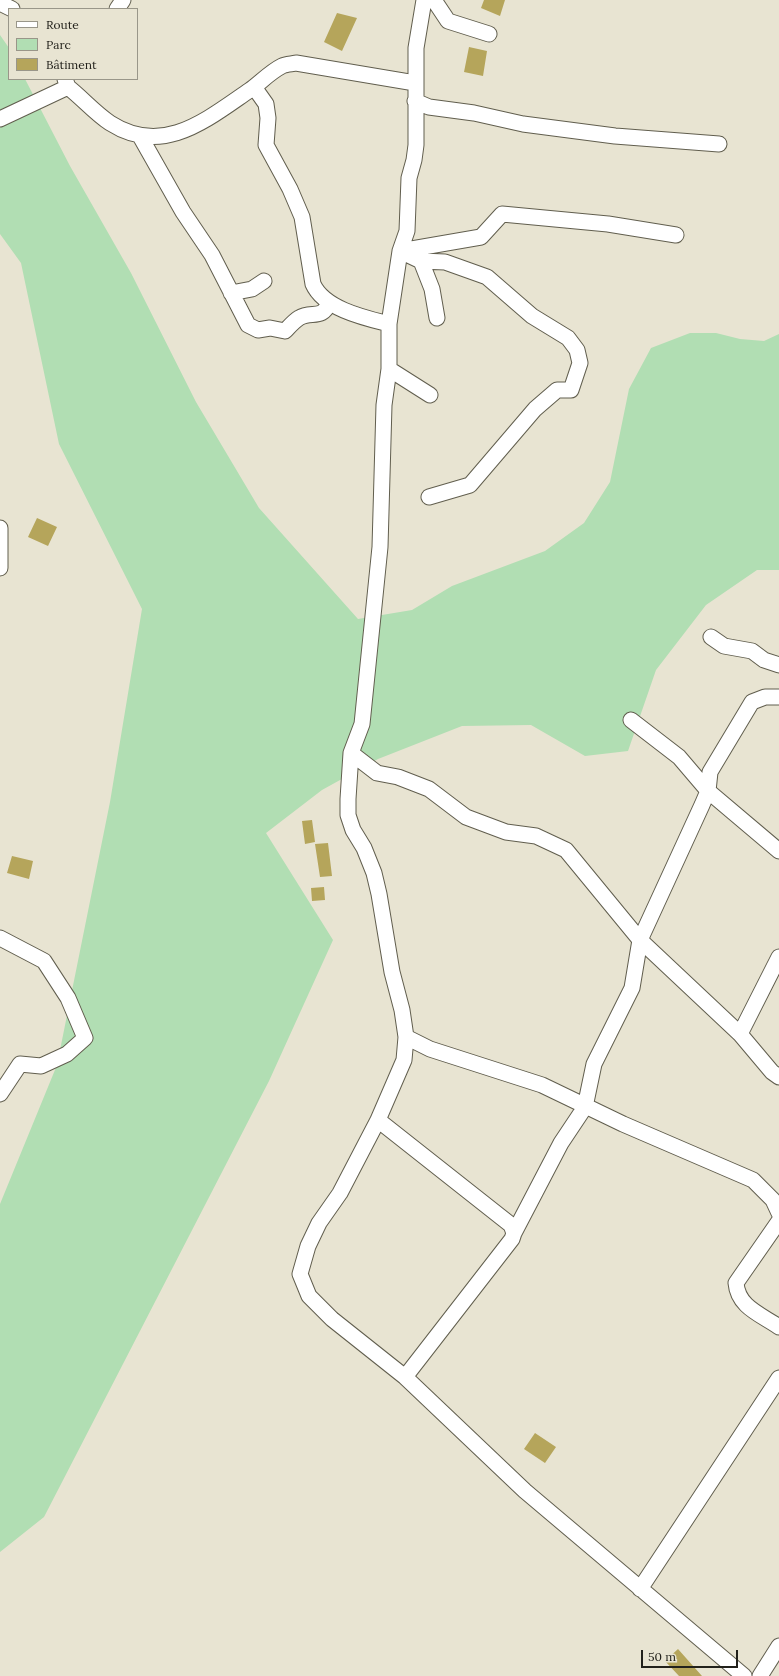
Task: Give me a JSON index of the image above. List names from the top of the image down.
{
  "legend": ["Route", "Parc", "Bâtiment"],
  "scale_bar": "50 m"
}
